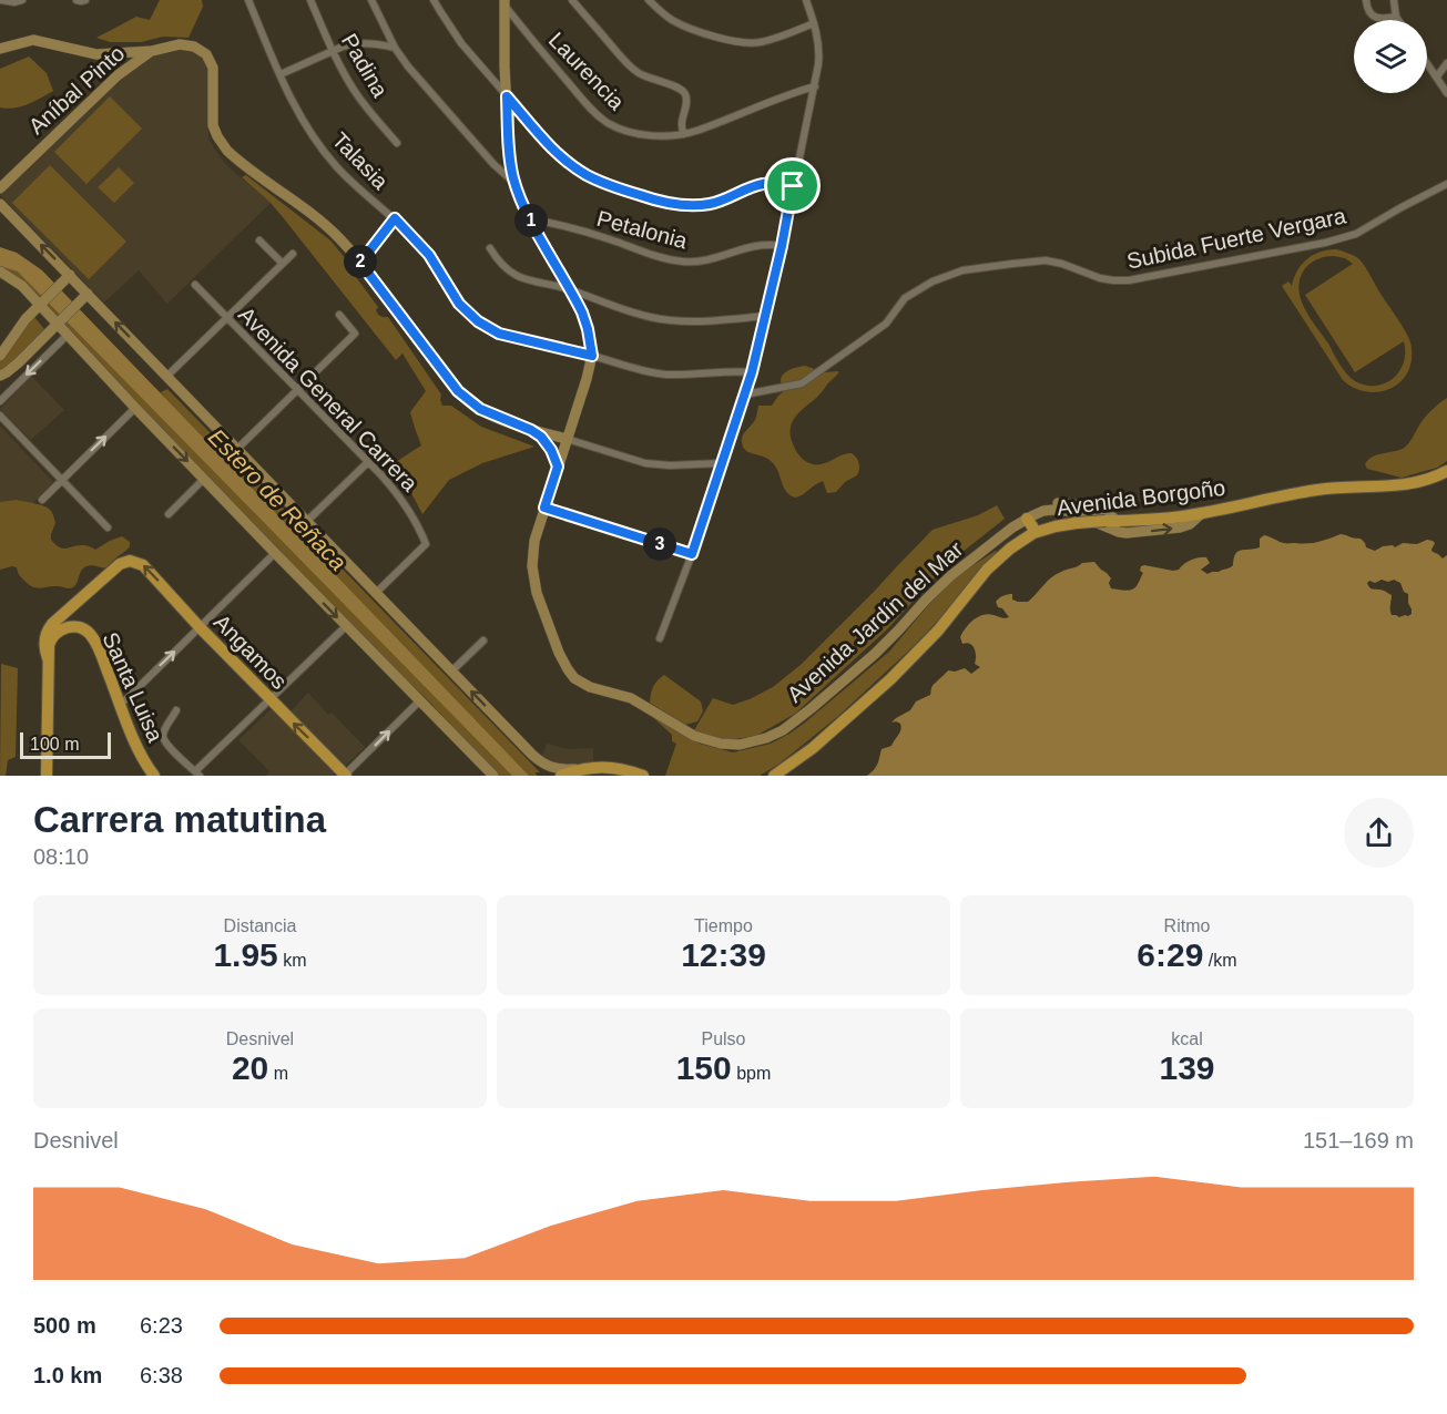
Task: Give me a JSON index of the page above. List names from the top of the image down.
{
  "streets": {
    "main road": ["Avenida Borgoño", "Angamos", "Santa Luisa"],
    "street": [
      "Padina",
      "Laurencia",
      "Aníbal Pinto",
      "Talasia",
      "Petalonia",
      "Subida Fuerte Vergara",
      "Avenida General Carrera",
      "Avenida Jardín del Mar"
    ]
  },
  "crossings": [
    ["Laurencia", "Avenida Jardín del Mar"],
    ["Talasia", "Avenida Jardín del Mar"],
    ["Petalonia", "Avenida Jardín del Mar"],
    ["Avenida Borgoño", "Avenida Jardín del Mar"]
  ],
  "water": ["Estero de Reñaca"],
  "scale_bar": "100 m",
  "page": {
    "pins": ["1", "2", "3"],
    "scale": "100 m",
    "heading": ["Carrera matutina", "08:10"],
    "stats": [
      ["Distancia", "1.95 km"],
      ["Tiempo", "12:39"],
      ["Ritmo", "6:29 /km"],
      ["Desnivel", "20 m"],
      ["Pulso", "150 bpm"],
      ["kcal", "139"]
    ],
    "chart": ["Desnivel", "151–169 m"],
    "list": [
      {
        "name": "500 m",
        "note": "6:23"
      },
      {
        "name": "1.0 km",
        "note": "6:38"
      }
    ]
  }
}
